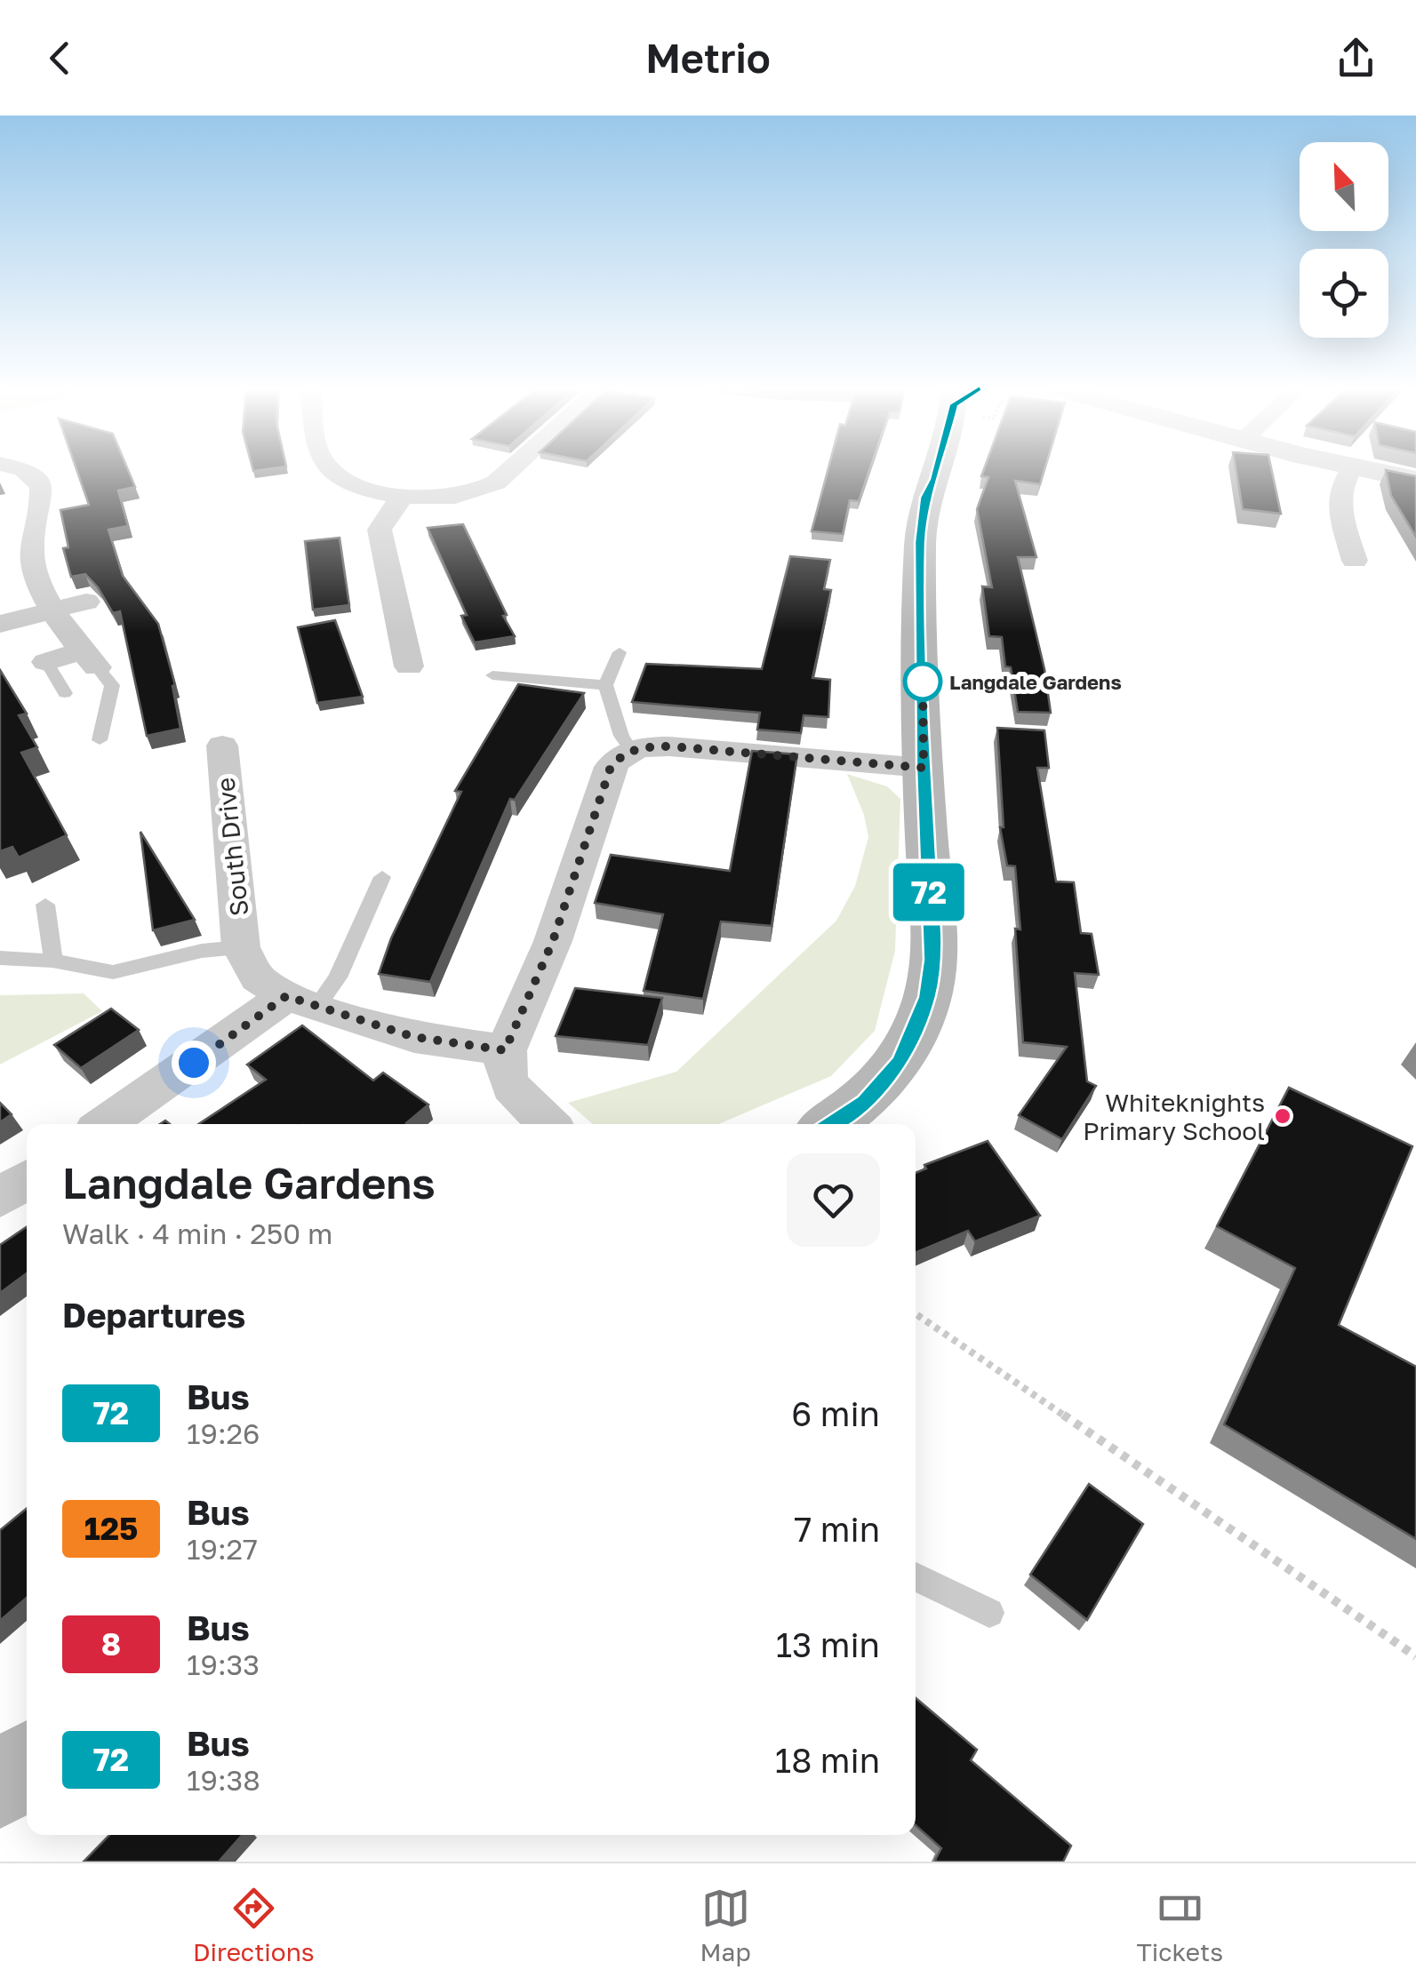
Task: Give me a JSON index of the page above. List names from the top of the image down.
{
  "streets": {
    "street": ["South Drive"]
  },
  "places": ["Langdale Gardens", "Whiteknights Primary School"],
  "lines": ["bus line 72"],
  "north": "top left",
  "page": {
    "header": "Metrio",
    "on_map": "72",
    "heading": [
      ["Langdale Gardens", "Walk · 4 min · 250 m"],
      "Departures"
    ],
    "list": [
      {
        "mark": "72",
        "name": "Bus",
        "note": "19:26",
        "value": "6 min"
      },
      {
        "mark": "125",
        "name": "Bus",
        "note": "19:27",
        "value": "7 min"
      },
      {
        "mark": "8",
        "name": "Bus",
        "note": "19:33",
        "value": "13 min"
      },
      {
        "mark": "72",
        "name": "Bus",
        "note": "19:38",
        "value": "18 min"
      }
    ],
    "tabs": ["Directions", "Map", "Tickets"]
  }
}
